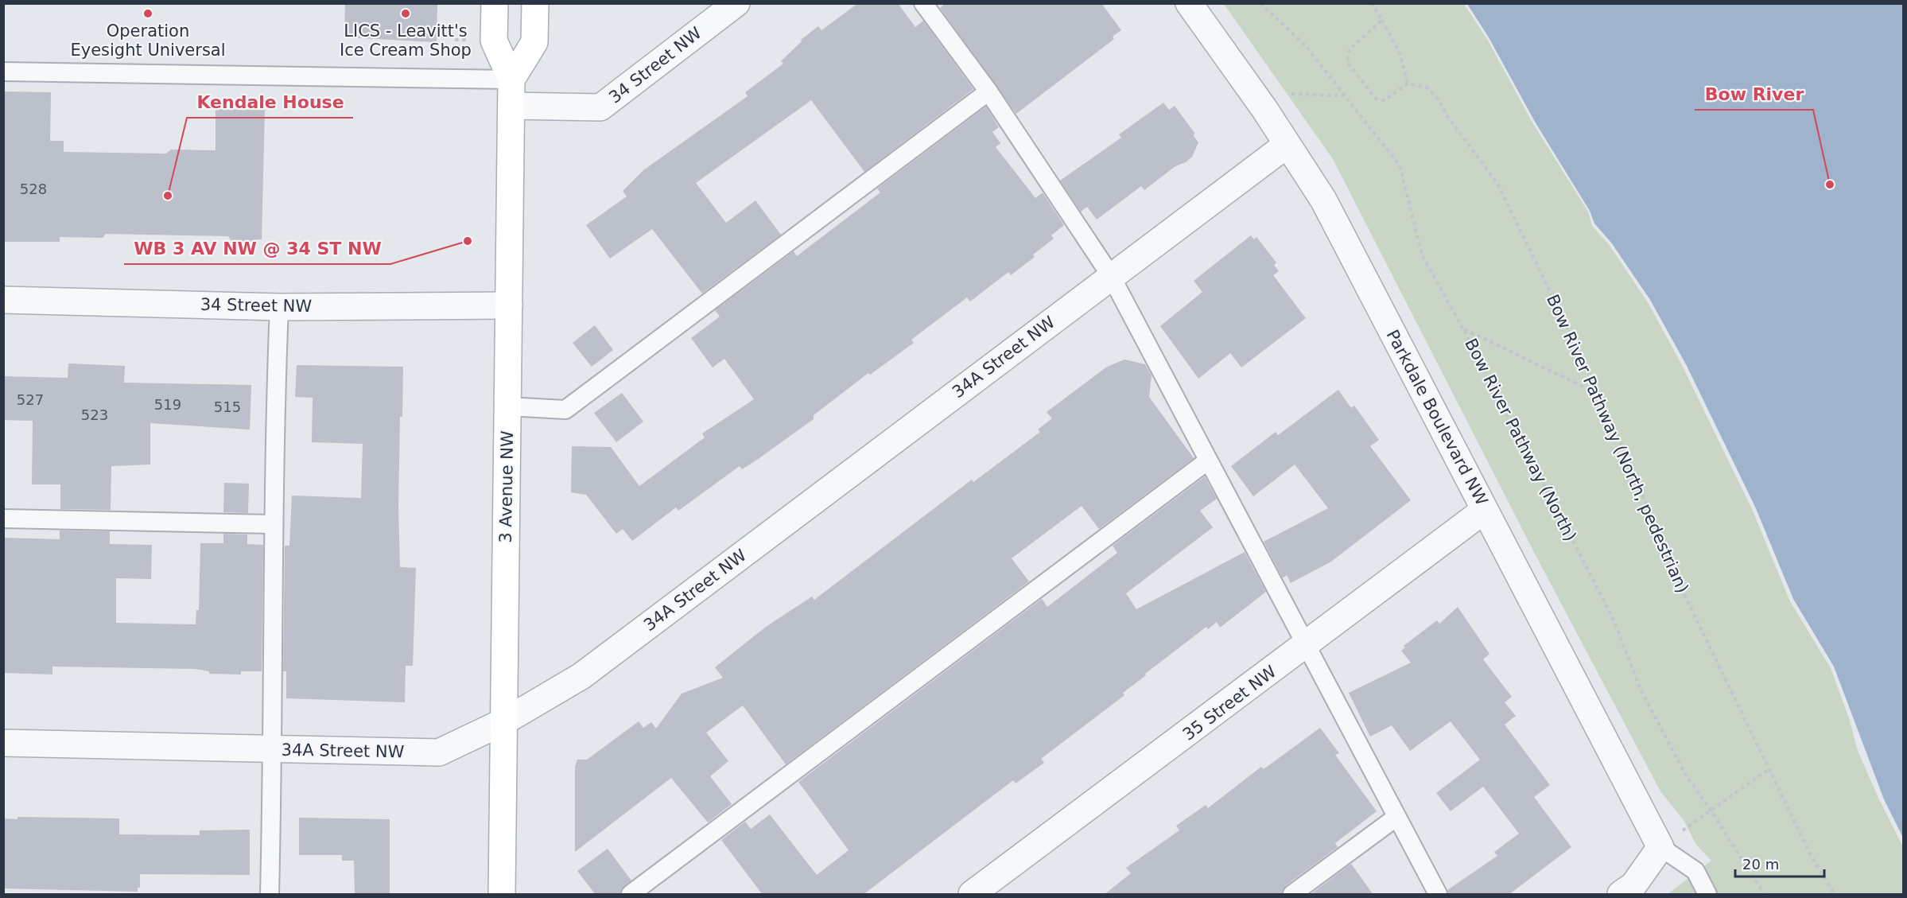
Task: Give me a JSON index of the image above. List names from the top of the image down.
{
  "streets": {
    "main road": ["3 Avenue NW"],
    "street": [
      "34 Street NW",
      "34A Street NW",
      "Parkdale Boulevard NW",
      "35 Street NW"
    ],
    "path": ["Bow River Pathway (North)", "Bow River Pathway (North, pedestrian)"]
  },
  "crossings": [
    ["34 Street NW", "3 Avenue NW"],
    ["34A Street NW", "Parkdale Boulevard NW"],
    ["34A Street NW", "3 Avenue NW"],
    ["Parkdale Boulevard NW", "35 Street NW"]
  ],
  "places": [
    "Operation Eyesight Universal",
    "LICS - Leavitt's Ice Cream Shop",
    "Bow River",
    "Kendale House",
    "WB 3 AV NW @ 34 ST NW"
  ],
  "house_numbers": [
    "528",
    "527",
    "519",
    "515",
    "523"
  ],
  "scale_bar": "20 m"
}
